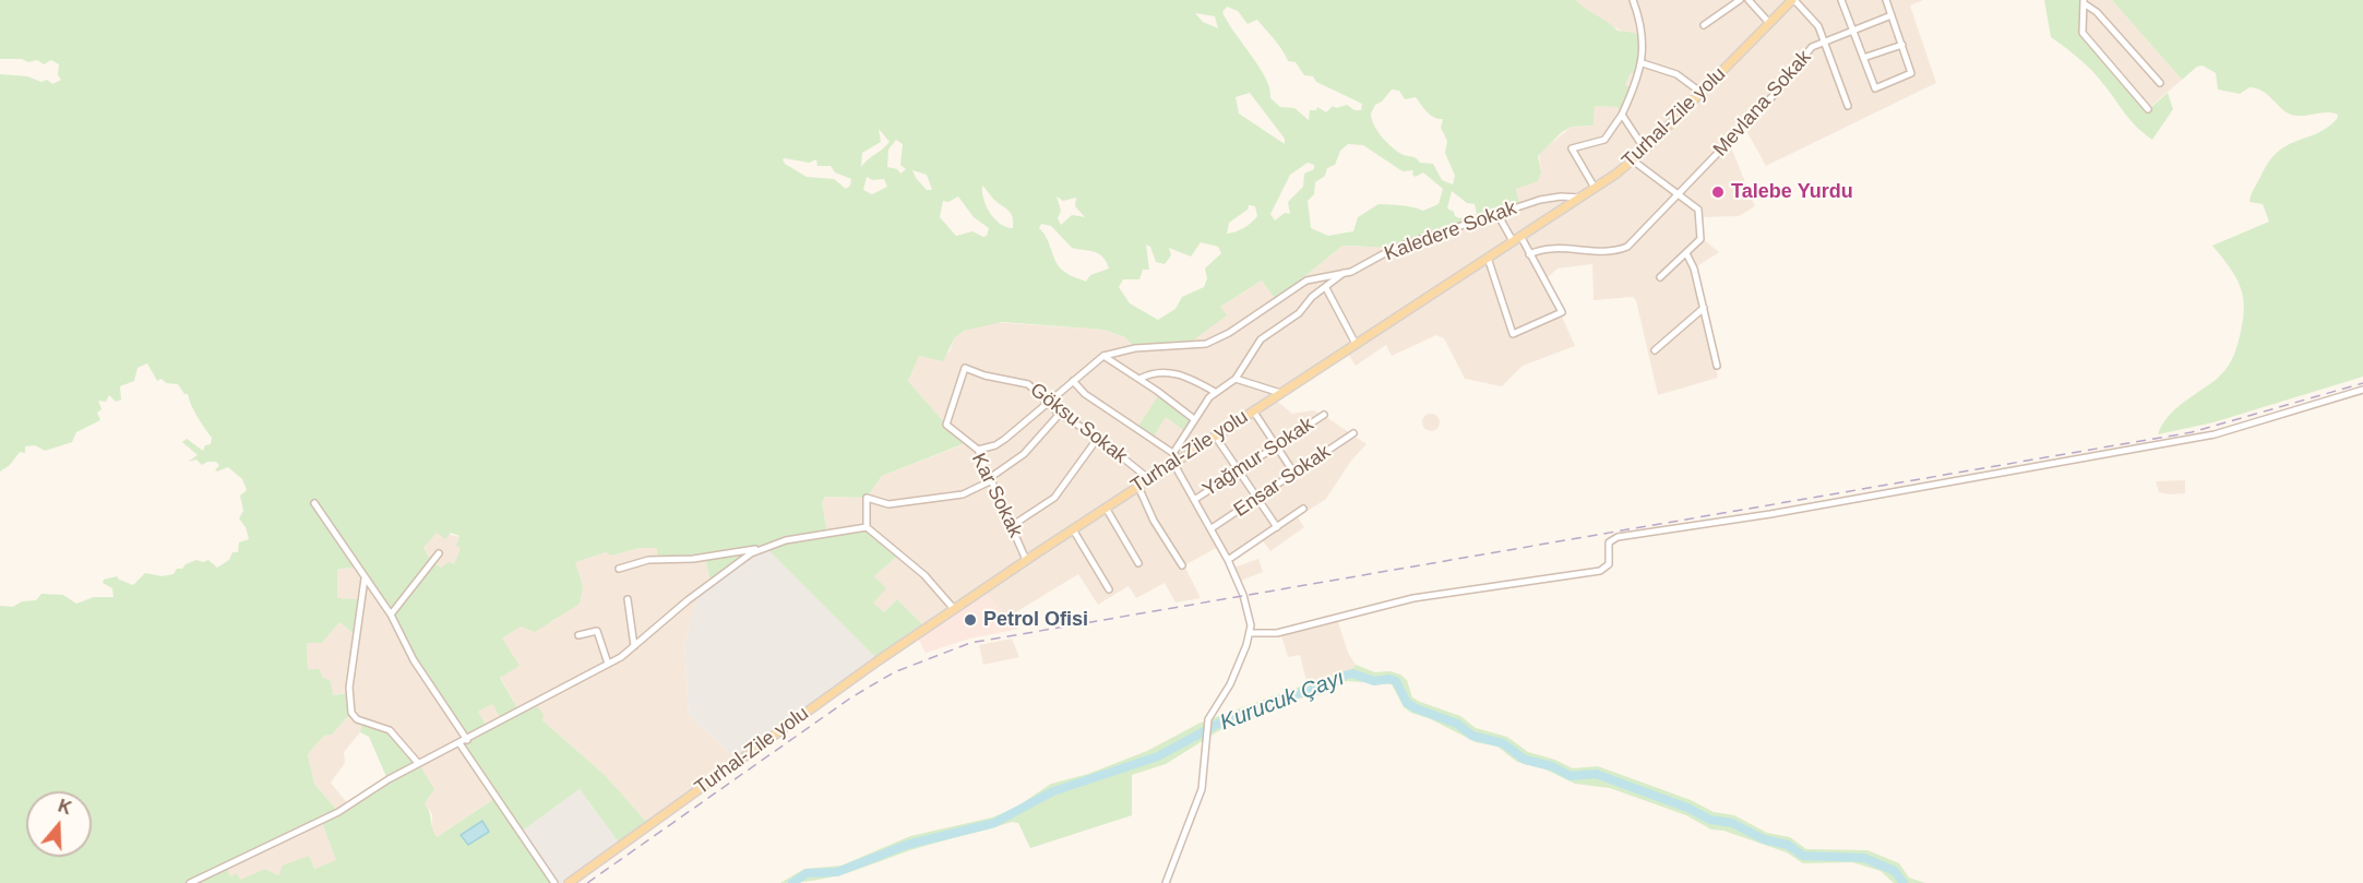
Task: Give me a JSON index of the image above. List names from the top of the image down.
{
  "streets": {
    "main road": ["Turhal-Zile yolu"],
    "street": [
      "Mevlana Sokak",
      "Kaledere Sokak",
      "Göksu Sokak",
      "Yağmur Sokak",
      "Ensar Sokak",
      "Kar Sokak"
    ]
  },
  "crossings": [
    ["Turhal-Zile yolu", "Kaledere Sokak"],
    ["Turhal-Zile yolu", "Göksu Sokak"],
    ["Turhal-Zile yolu", "Kar Sokak"],
    ["Kaledere Sokak", "Göksu Sokak"],
    ["Kaledere Sokak", "Kar Sokak"],
    ["Göksu Sokak", "Kar Sokak"]
  ],
  "water": ["Kurucuk Çayı"],
  "places": ["Talebe Yurdu", "Petrol Ofisi"],
  "north": "top"
}
